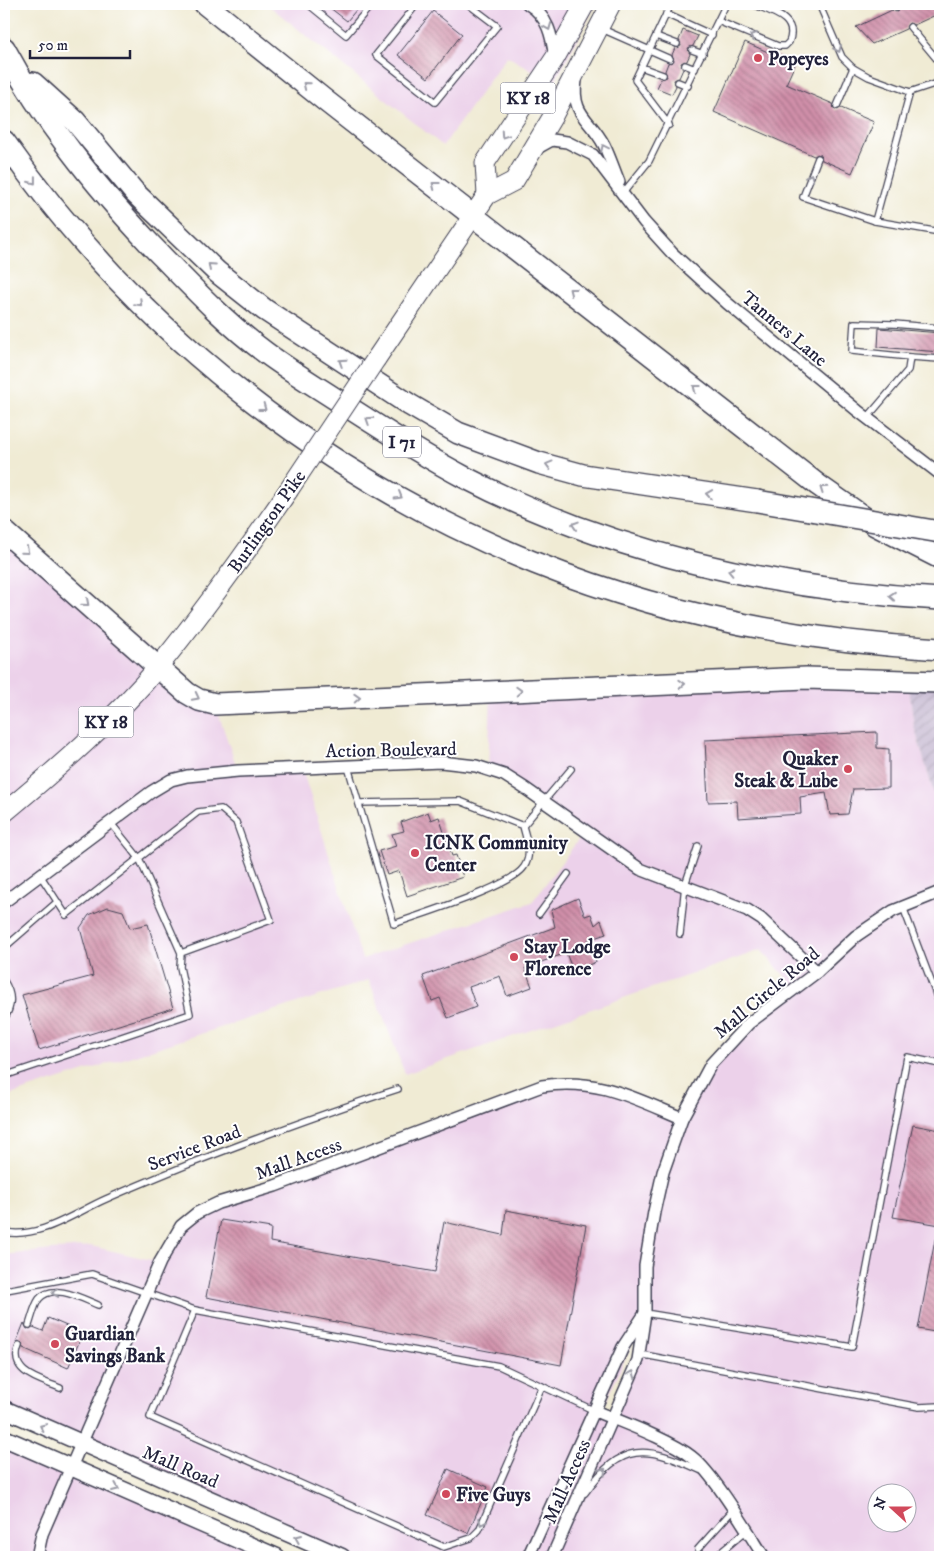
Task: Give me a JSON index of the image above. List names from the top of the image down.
{
  "streets": {
    "highway": ["I 71"],
    "main road": ["KY 18", "Burlington Pike", "Mall Road"],
    "street": [
      "Tanners Lane",
      "Action Boulevard",
      "Mall Circle Road",
      "Mall Access"
    ],
    "lane": ["Service Road"]
  },
  "crossings": [
    ["KY 18", "Burlington Pike"],
    ["Tanners Lane", "Burlington Pike"],
    ["Action Boulevard", "Mall Circle Road"],
    ["Mall Circle Road", "Mall Access"],
    ["Mall Access", "Mall Road"]
  ],
  "places": [
    "Popeyes",
    "Quaker Steak & Lube",
    "ICNK Community Center",
    "Stay Lodge Florence",
    "Guardian Savings Bank",
    "Five Guys"
  ],
  "scale_bar": "50 m",
  "north": "left"
}
